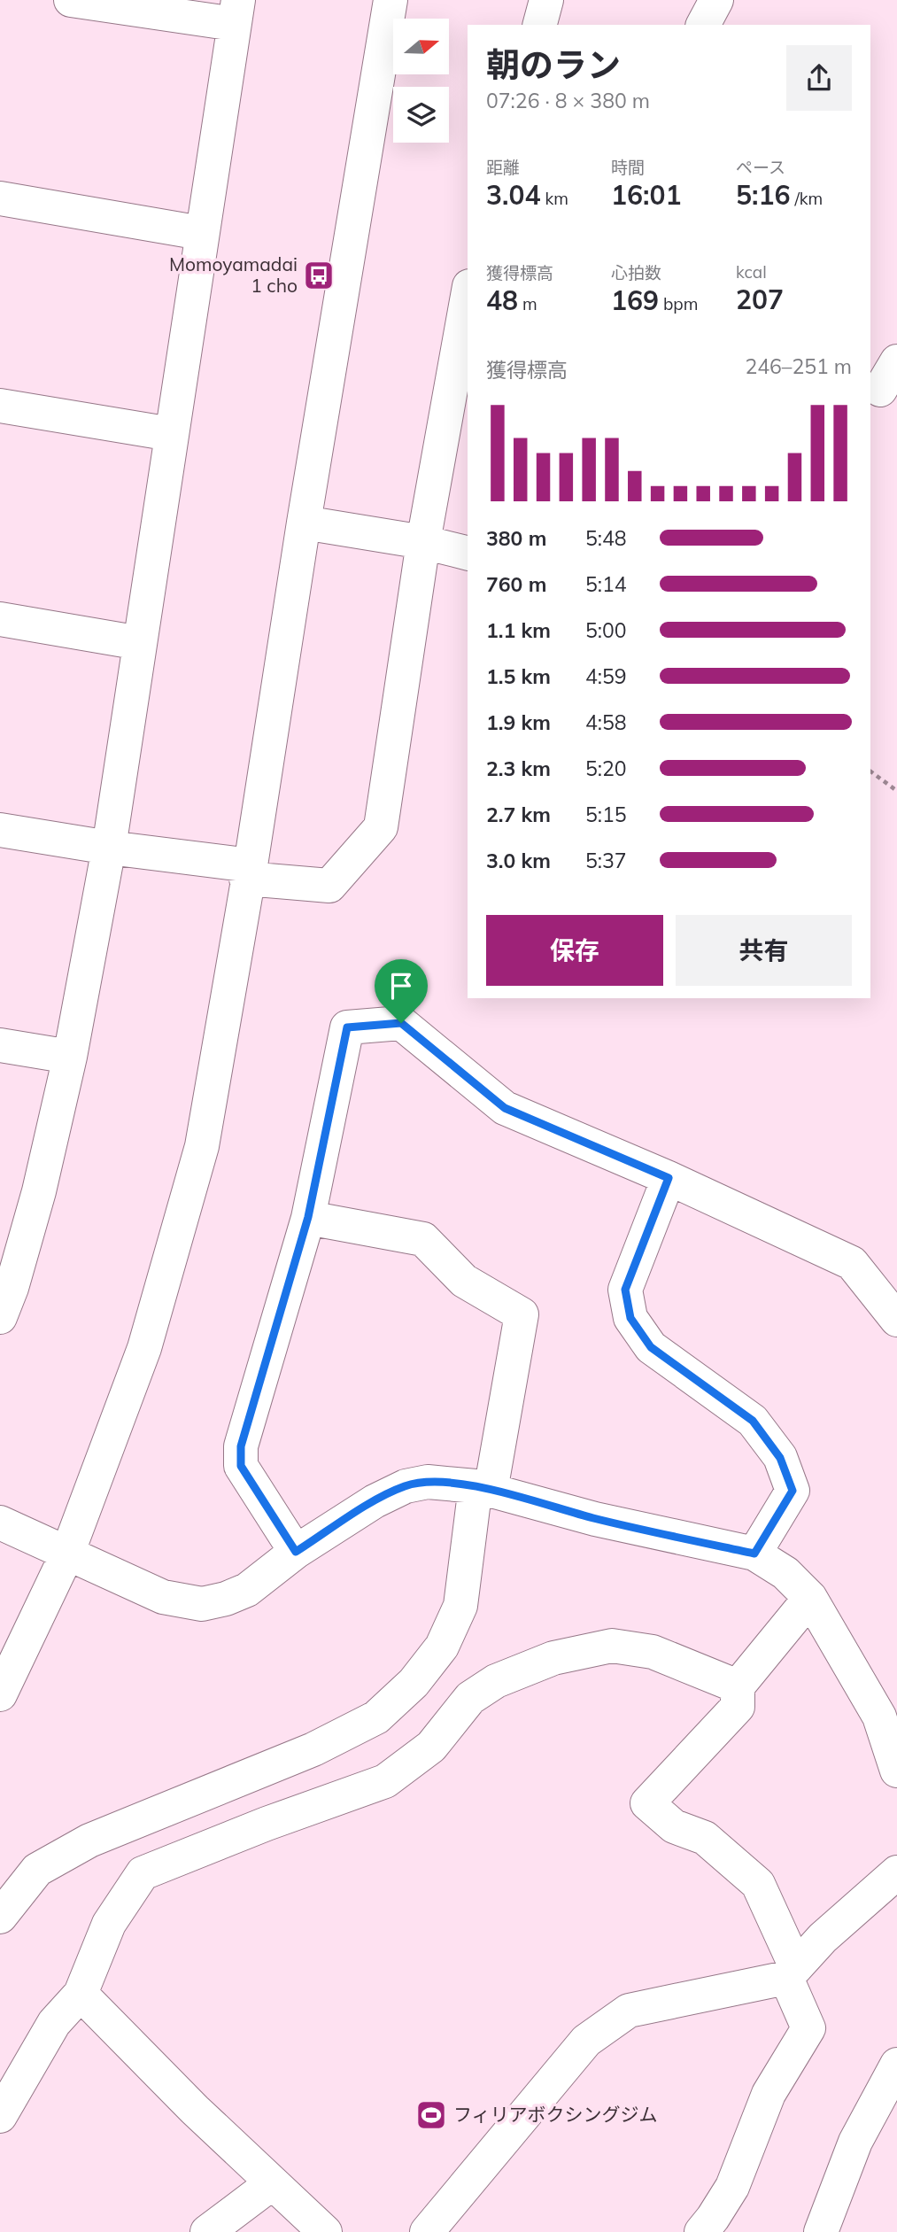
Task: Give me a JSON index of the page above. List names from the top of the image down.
{
  "places": {
    "bus stop": ["Momoyamadai 1 cho"],
    "sports": ["フィリアボクシングジム"]
  },
  "north": "right",
  "page": {
    "heading": ["朝のラン", "07:26 · 8 × 380 m"],
    "stats": [
      ["距離", "3.04 km"],
      ["時間", "16:01"],
      ["ペース", "5:16 /km"],
      ["獲得標高", "48 m"],
      ["心拍数", "169 bpm"],
      ["kcal", "207"]
    ],
    "chart": ["獲得標高", "246–251 m"],
    "list": [
      {
        "name": "380 m",
        "note": "5:48"
      },
      {
        "name": "760 m",
        "note": "5:14"
      },
      {
        "name": "1.1 km",
        "note": "5:00"
      },
      {
        "name": "1.5 km",
        "note": "4:59"
      },
      {
        "name": "1.9 km",
        "note": "4:58"
      },
      {
        "name": "2.3 km",
        "note": "5:20"
      },
      {
        "name": "2.7 km",
        "note": "5:15"
      },
      {
        "name": "3.0 km",
        "note": "5:37"
      }
    ],
    "buttons": ["保存", "共有"]
  }
}
